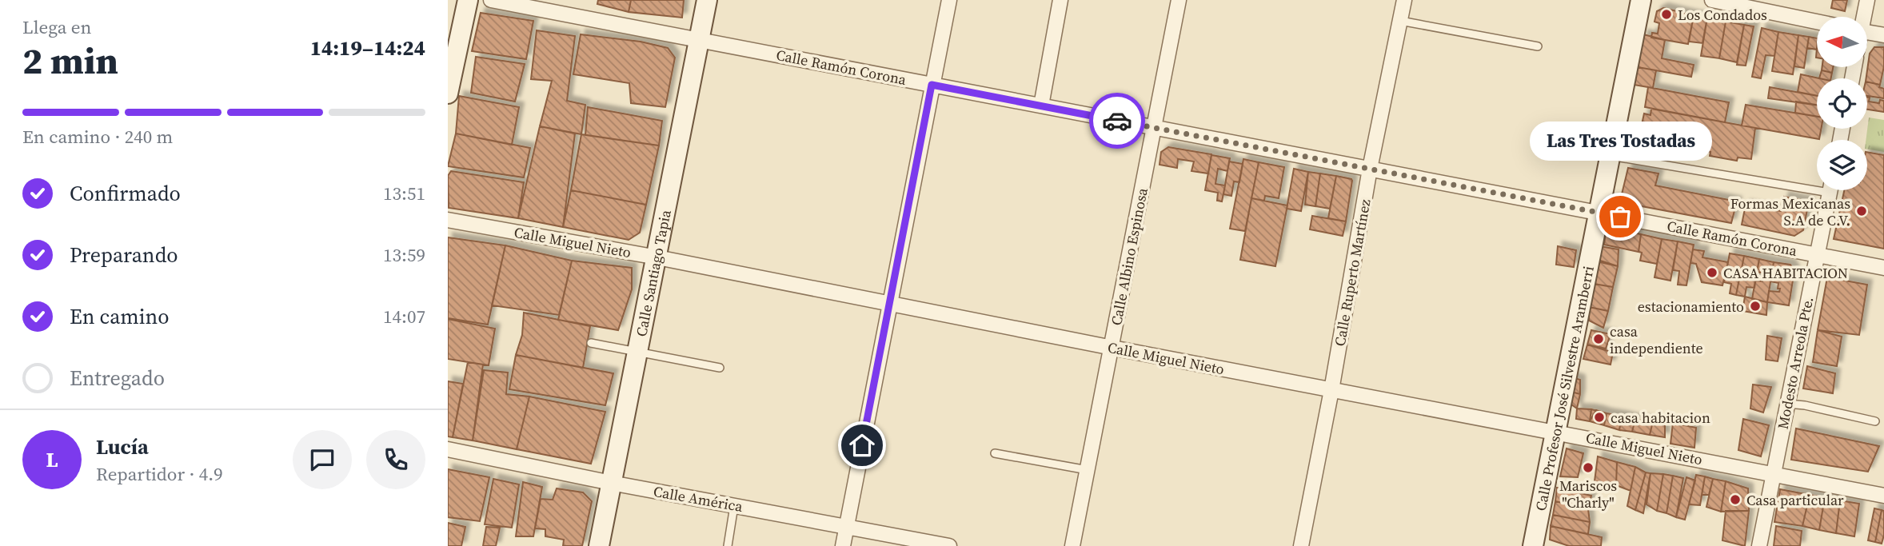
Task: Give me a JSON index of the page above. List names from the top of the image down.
{
  "streets": {
    "street": [
      "Calle Ramón Corona",
      "Calle Miguel Nieto",
      "Calle Albino Espinosa",
      "Calle Ruperto Martínez",
      "Calle Santiago Tapia",
      "Modesto Arreola Pte.",
      "Calle Profesor José Silvestre Aramberri",
      "Calle América"
    ]
  },
  "crossings": [
    ["Calle Ramón Corona", "Calle Albino Espinosa"],
    ["Calle Ramón Corona", "Calle Ruperto Martínez"],
    ["Calle Ramón Corona", "Calle Santiago Tapia"],
    ["Calle Ramón Corona", "Modesto Arreola Pte."],
    ["Calle Ramón Corona", "Calle Profesor José Silvestre Aramberri"],
    ["Calle Miguel Nieto", "Calle Albino Espinosa"],
    ["Calle Miguel Nieto", "Calle Ruperto Martínez"],
    ["Calle Miguel Nieto", "Calle Santiago Tapia"],
    ["Calle Miguel Nieto", "Modesto Arreola Pte."],
    ["Calle Miguel Nieto", "Calle Profesor José Silvestre Aramberri"],
    ["Calle Santiago Tapia", "Calle América"]
  ],
  "places": [
    "Los Condados",
    "Formas Mexicanas S.A de C.V.",
    "Las Tres Tostadas",
    "CASA HABITACION",
    "estacionamiento",
    "casa independiente",
    "casa habitacion",
    "Mariscos \"Charly\"",
    "Casa particular"
  ],
  "north": "left",
  "page": {
    "heading": ["2 min", "Llega en", "14:19–14:24"],
    "panel": ["Lucía", "Repartidor · 4.9"],
    "bar": "En camino · 240 m",
    "bubble": "Las Tres Tostadas",
    "list": [
      ["Confirmado", "13:51"],
      ["Preparando", "13:59"],
      ["En camino", "14:07"],
      "Entregado"
    ],
    "round": "L"
  }
}
